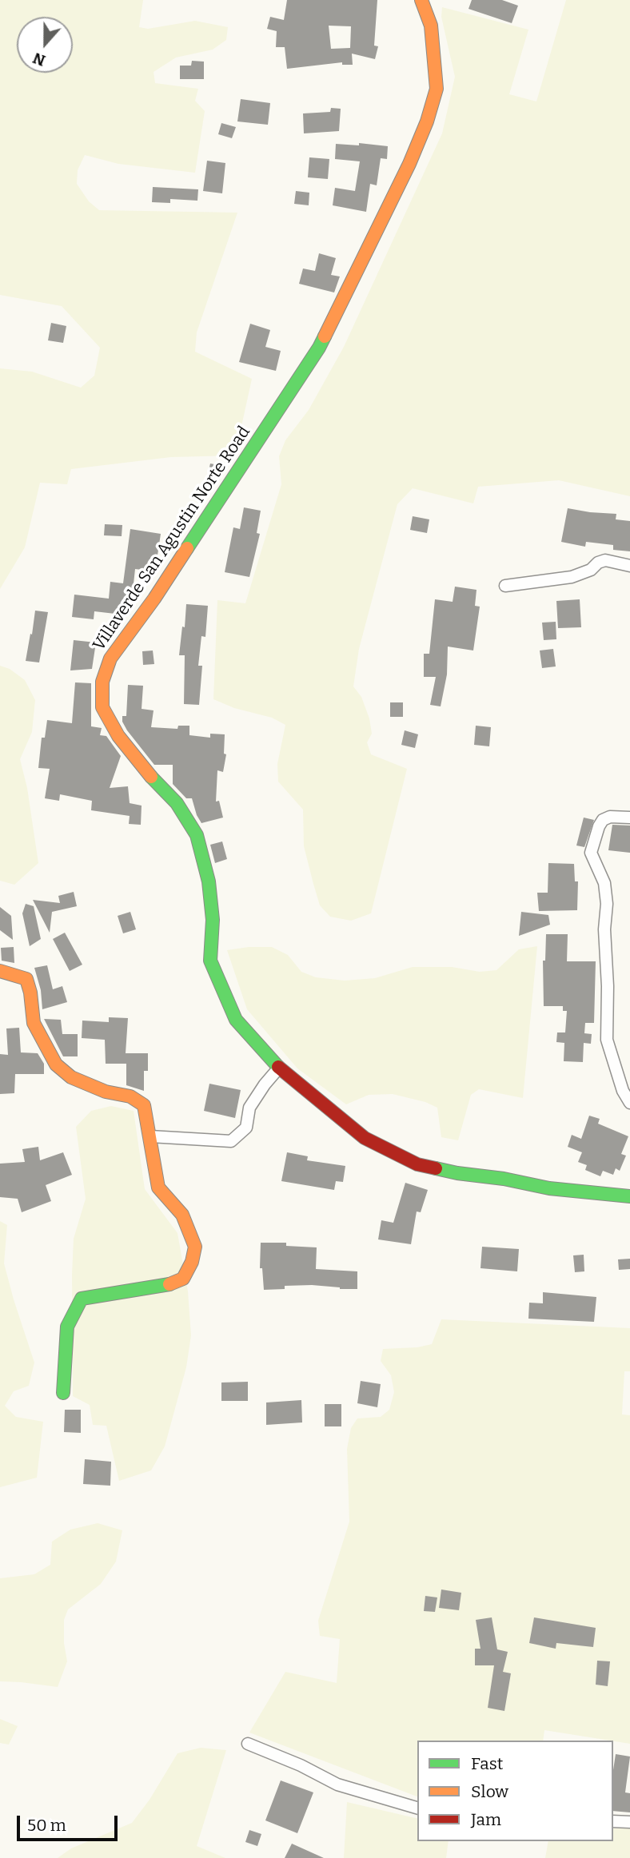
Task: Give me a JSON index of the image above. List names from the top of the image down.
{
  "streets": {
    "street": ["Villaverde San Agustin Norte Road"]
  },
  "legend": ["Fast", "Slow", "Jam"],
  "scale_bar": "50 m",
  "north": "bottom"
}
